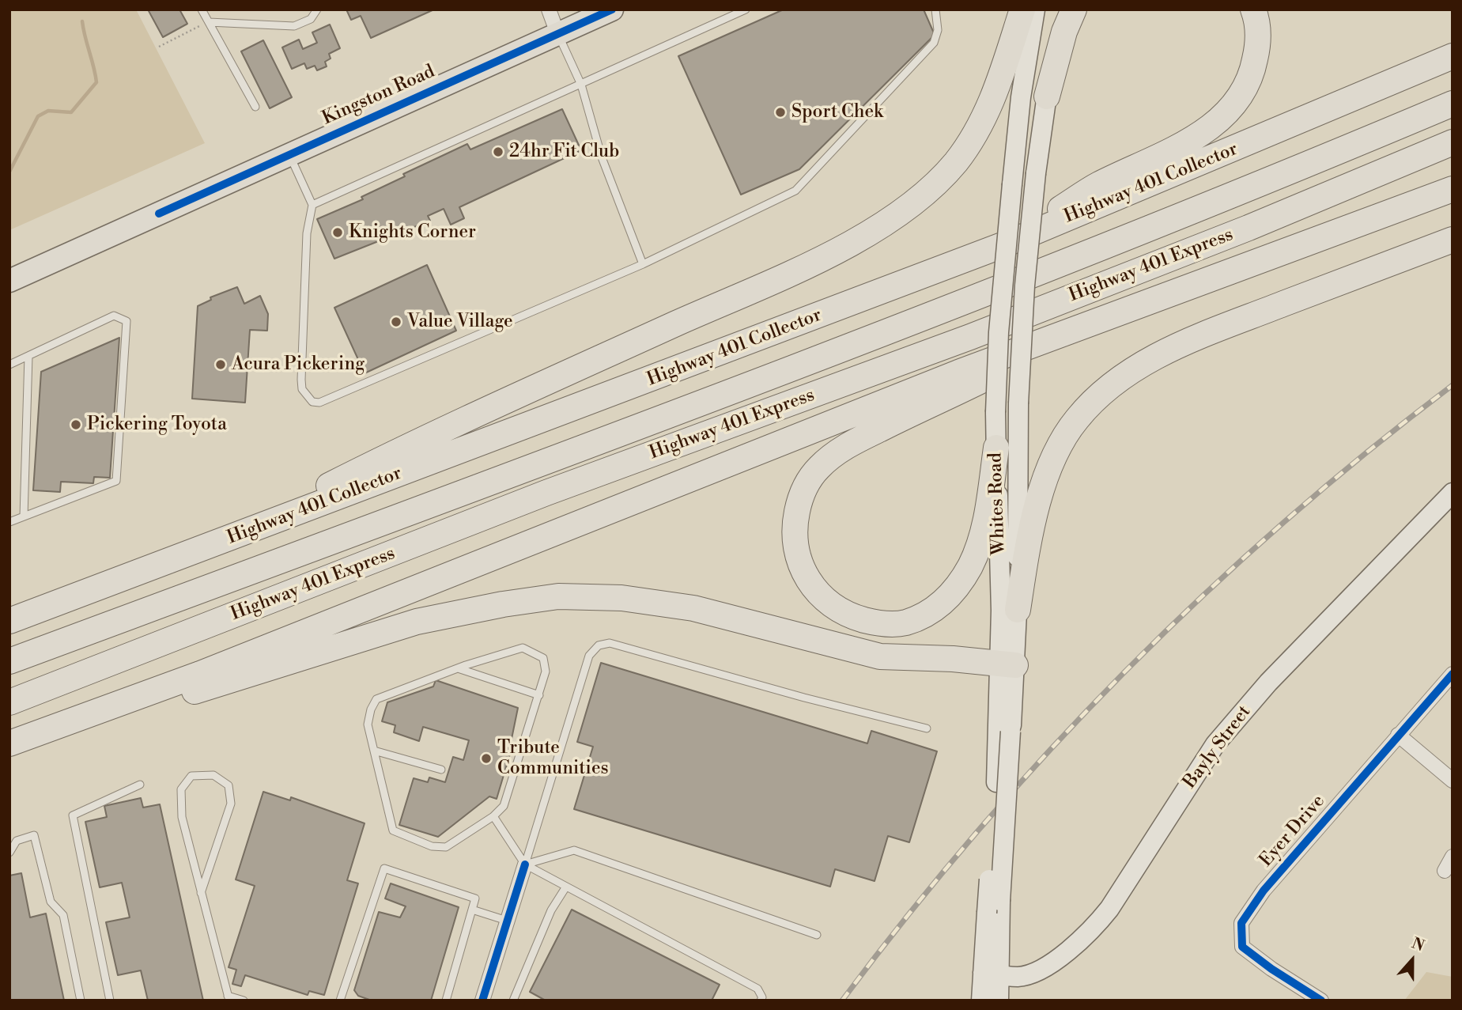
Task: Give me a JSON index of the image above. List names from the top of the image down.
{
  "streets": {
    "highway": ["Highway 401 Collector", "Highway 401 Express"],
    "main road": ["Kingston Road", "Whites Road", "Bayly Street"],
    "street": ["Eyer Drive"]
  },
  "crossings": [
    ["Whites Road", "Bayly Street"]
  ],
  "places": [
    "Sport Chek",
    "24hr Fit Club",
    "Knights Corner",
    "Value Village",
    "Acura Pickering",
    "Pickering Toyota",
    "Tribute Communities"
  ],
  "north": "top"
}
